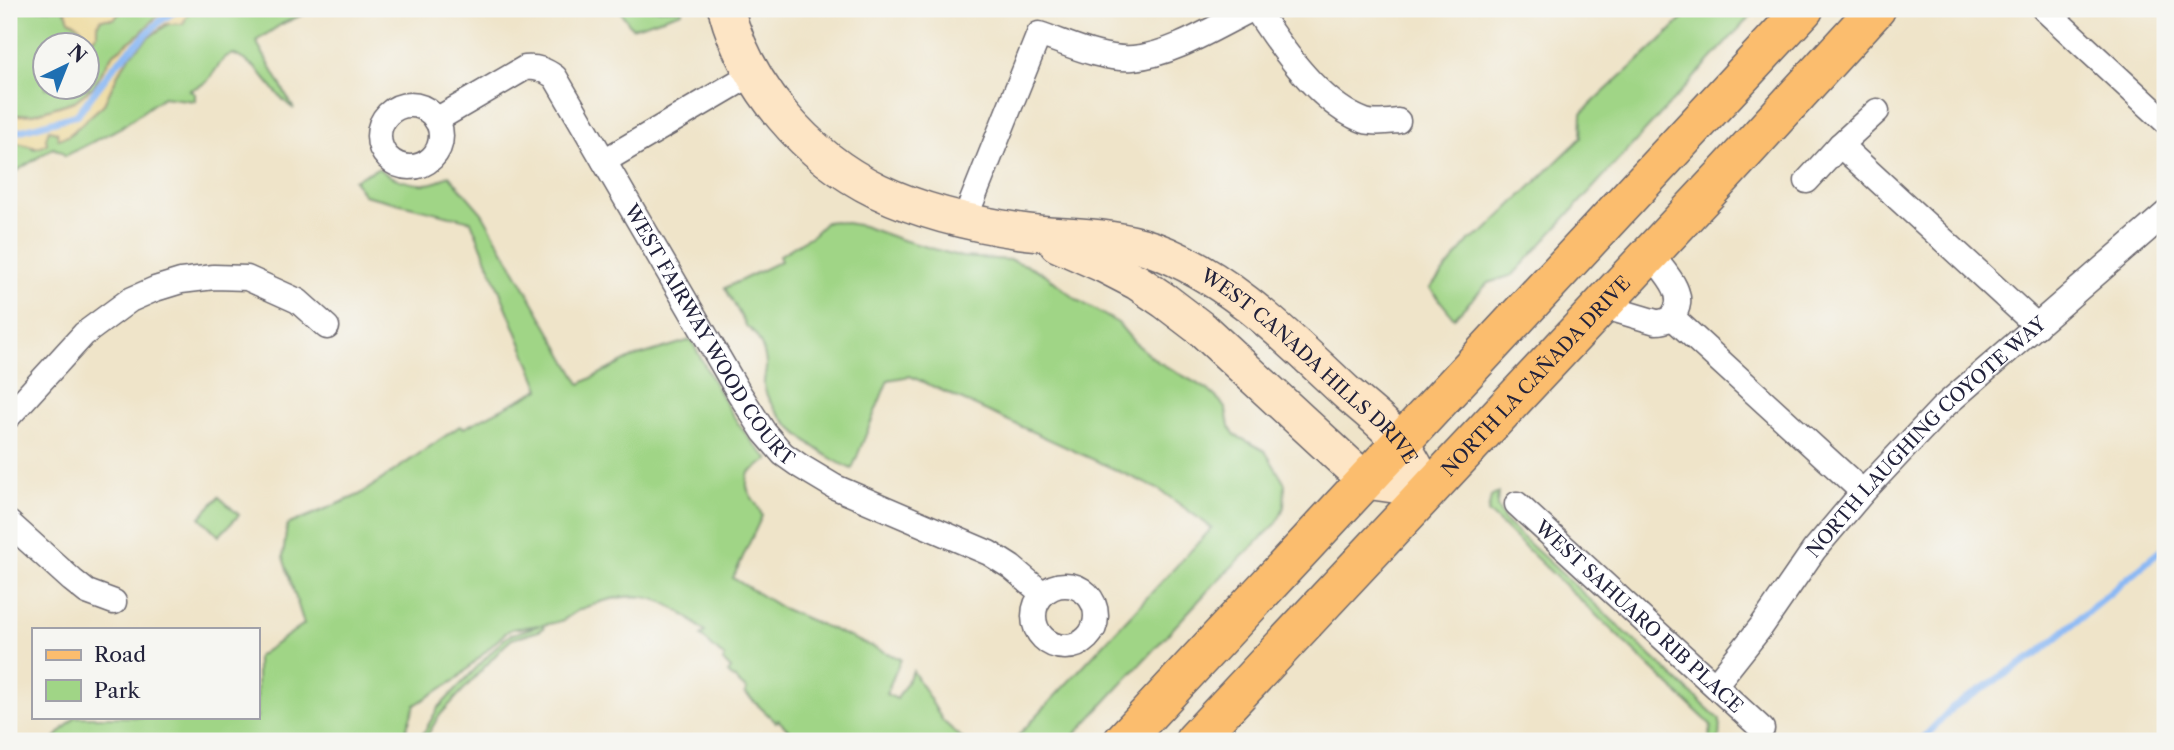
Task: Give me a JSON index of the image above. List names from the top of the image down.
{
  "streets": {
    "main road": ["NORTH LA CAÑADA DRIVE"],
    "street": [
      "WEST FAIRWAY WOOD COURT",
      "WEST CANADA HILLS DRIVE",
      "NORTH LAUGHING COYOTE WAY",
      "WEST SAHUARO RIB PLACE"
    ]
  },
  "crossings": [
    ["WEST CANADA HILLS DRIVE", "NORTH LA CAÑADA DRIVE"],
    ["NORTH LAUGHING COYOTE WAY", "WEST SAHUARO RIB PLACE"]
  ],
  "legend": ["Road", "Park"],
  "north": "top right"
}
